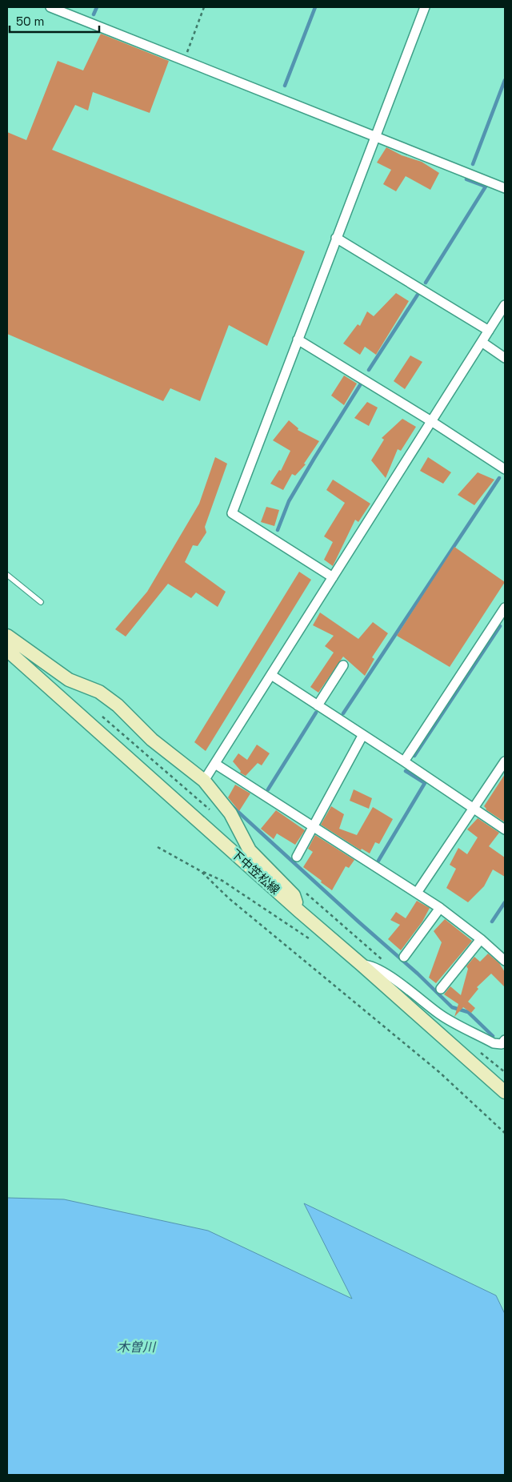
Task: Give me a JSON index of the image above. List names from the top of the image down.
{
  "streets": {
    "main road": ["下中笠松線"]
  },
  "water": ["木曽川"],
  "scale_bar": "50 m"
}
